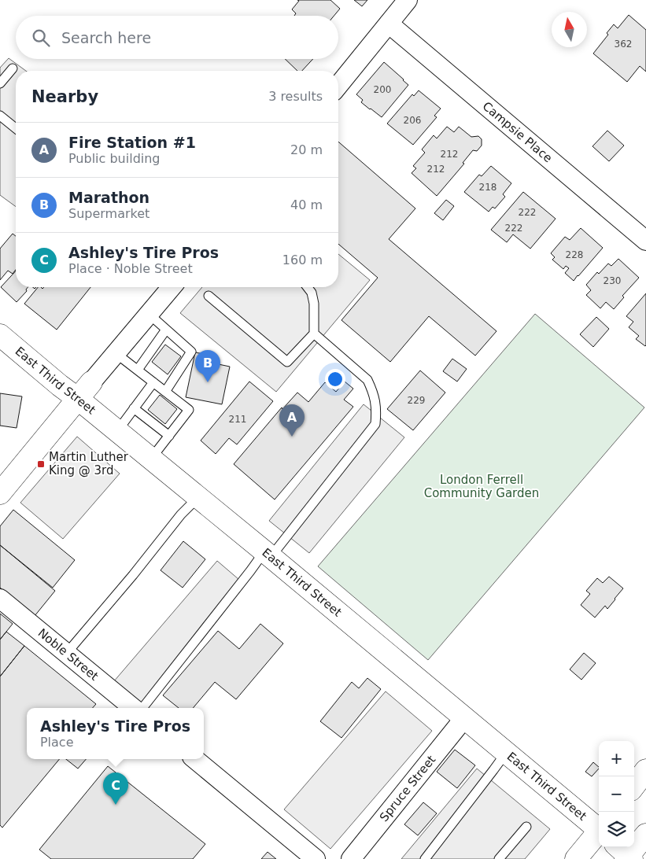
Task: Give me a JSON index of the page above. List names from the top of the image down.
{
  "streets": {
    "main road": ["East Third Street"],
    "street": ["Campsie Place", "Noble Street", "Spruce Street"]
  },
  "crossings": [
    ["East Third Street", "Spruce Street"]
  ],
  "parks": ["London Ferrell Community Garden"],
  "places": {
    "transit": ["Martin Luther King @ 3rd"]
  },
  "house_numbers": [
    "362",
    "200",
    "206",
    "212",
    "212",
    "218",
    "222",
    "222",
    "228",
    "230",
    "229",
    "211"
  ],
  "north": "top",
  "page": {
    "search": "Search here",
    "heading": ["Nearby", "3 results"],
    "list": [
      {
        "mark": "A",
        "name": "Fire Station #1",
        "note": "Public building",
        "value": "20 m"
      },
      {
        "mark": "B",
        "name": "Marathon",
        "note": "Supermarket",
        "value": "40 m"
      },
      {
        "mark": "C",
        "name": "Ashley's Tire Pros",
        "note": "Place · Noble Street",
        "value": "160 m"
      }
    ],
    "pins": ["B", "A", "C"],
    "popup": ["Ashley's Tire Pros", "Place"],
    "map_buttons": ["+", "−"]
  }
}
